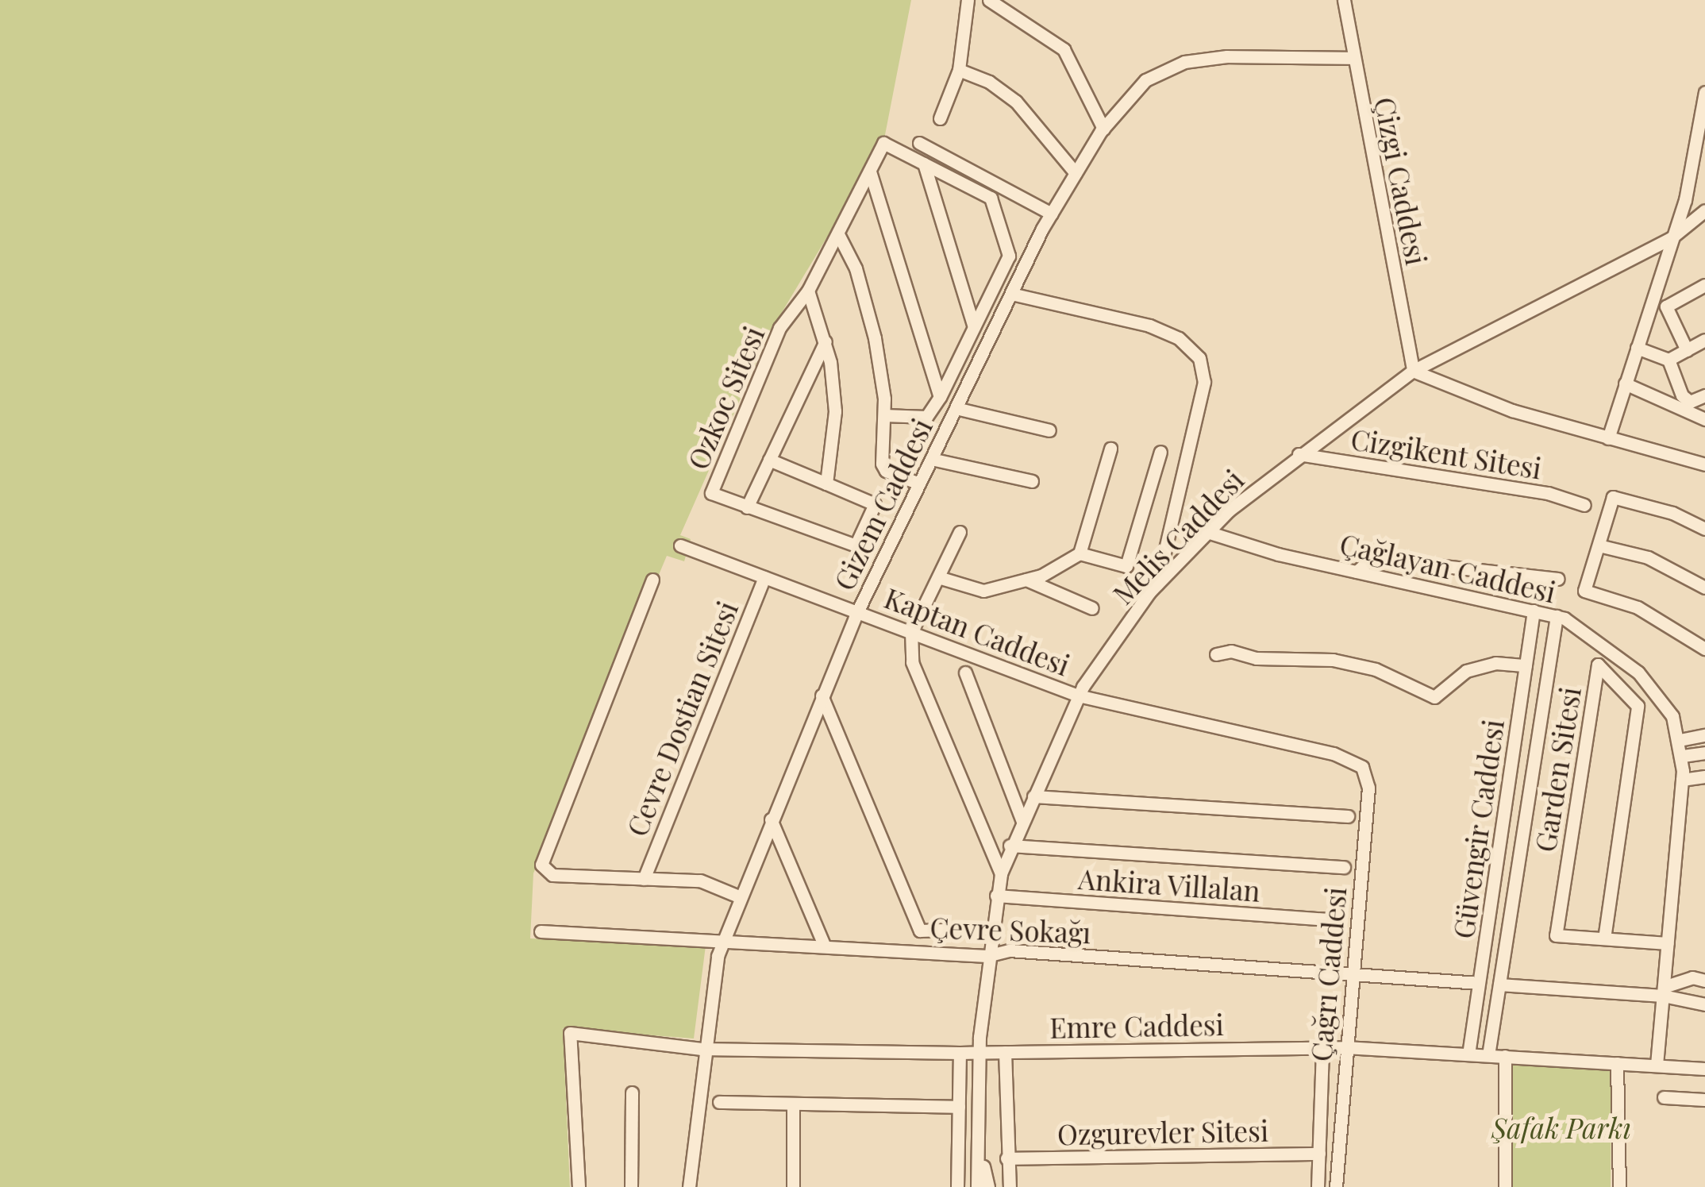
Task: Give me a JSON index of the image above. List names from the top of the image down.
{
  "streets": {
    "street": [
      "Çizgi Caddesi",
      "Ozkoc Sitesi",
      "Cizgikent Sitesi",
      "Gizem Caddesi",
      "Melis Caddesi",
      "Çağlayan Caddesi",
      "Kaptan Caddesi",
      "Cevre Dostian Sitesi",
      "Garden Sitesi",
      "Güvengir Caddesi",
      "Ankira Villalan",
      "Çevre Sokağı",
      "Çağrı Caddesi",
      "Emre Caddesi",
      "Ozgurevler Sitesi"
    ]
  },
  "crossings": [
    ["Çizgi Caddesi", "Gizem Caddesi"],
    ["Çizgi Caddesi", "Melis Caddesi"],
    ["Cizgikent Sitesi", "Melis Caddesi"],
    ["Gizem Caddesi", "Kaptan Caddesi"],
    ["Gizem Caddesi", "Çevre Sokağı"],
    ["Gizem Caddesi", "Emre Caddesi"],
    ["Melis Caddesi", "Çağlayan Caddesi"],
    ["Melis Caddesi", "Kaptan Caddesi"],
    ["Melis Caddesi", "Ankira Villalan"],
    ["Melis Caddesi", "Çevre Sokağı"],
    ["Melis Caddesi", "Emre Caddesi"],
    ["Çağlayan Caddesi", "Garden Sitesi"],
    ["Çağlayan Caddesi", "Güvengir Caddesi"],
    ["Çağlayan Caddesi", "Emre Caddesi"],
    ["Kaptan Caddesi", "Cevre Dostian Sitesi"],
    ["Kaptan Caddesi", "Çağrı Caddesi"],
    ["Güvengir Caddesi", "Çevre Sokağı"],
    ["Güvengir Caddesi", "Emre Caddesi"],
    ["Çevre Sokağı", "Çağrı Caddesi"],
    ["Çağrı Caddesi", "Emre Caddesi"]
  ],
  "parks": ["Şafak Parkı"]
}
